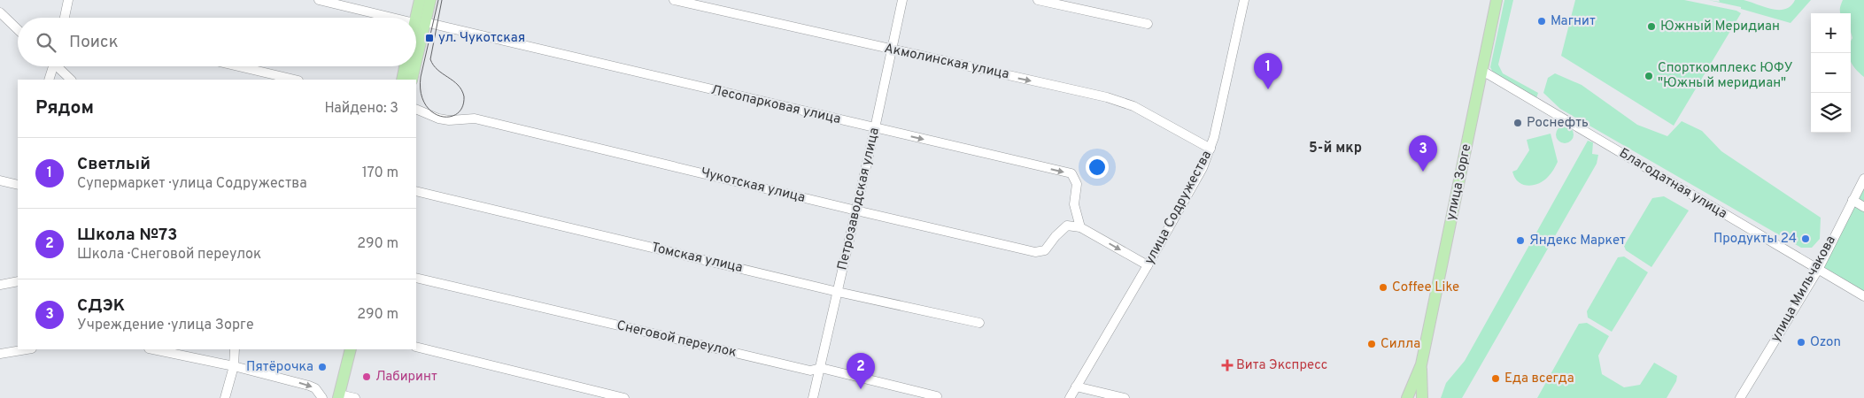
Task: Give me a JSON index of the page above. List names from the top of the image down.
{
  "streets": {
    "main road": ["улица Зорге"],
    "street": [
      "Акмолинская улица",
      "Лесопарковая улица",
      "Благодатная улица",
      "Чукотская улица",
      "Петрозаводская улица",
      "улица Содружества",
      "Томская улица",
      "улица Мильчакова",
      "Снеговой переулок"
    ]
  },
  "crossings": [
    ["Акмолинская улица", "Петрозаводская улица"],
    ["Акмолинская улица", "улица Содружества"],
    ["Лесопарковая улица", "Чукотская улица"],
    ["Лесопарковая улица", "Петрозаводская улица"],
    ["улица Зорге", "Благодатная улица"],
    ["Благодатная улица", "улица Мильчакова"],
    ["Чукотская улица", "Петрозаводская улица"],
    ["Петрозаводская улица", "Томская улица"],
    ["Петрозаводская улица", "Снеговой переулок"]
  ],
  "one_way": ["Акмолинская улица"],
  "districts": ["5-й мкр"],
  "places": {
    "other": [
      "Магнит",
      "Южный Меридиан",
      "Спорткомплекс ЮФУ \"Южный меридиан\"",
      "Роснефть",
      "Продукты 24",
      "Яндекс Маркет",
      "Coffee Like",
      "Ozon",
      "Силла",
      "Пятёрочка",
      "Лабиринт",
      "Еда всегда"
    ],
    "transit": ["ул. Чукотская"],
    "health": ["Вита Экспресс"]
  },
  "page": {
    "map_buttons": ["+", "−"],
    "search": "Поиск",
    "pins": ["1", "3", "2"],
    "heading": ["Рядом", "Найдено: 3"],
    "list": [
      {
        "mark": "1",
        "name": "Светлый",
        "note": "Супермаркет · улица Содружества",
        "value": "170 m"
      },
      {
        "mark": "2",
        "name": "Школа №73",
        "note": "Школа · Снеговой переулок",
        "value": "290 m"
      },
      {
        "mark": "3",
        "name": "СДЭК",
        "note": "Учреждение · улица Зорге",
        "value": "290 m"
      }
    ]
  }
}
